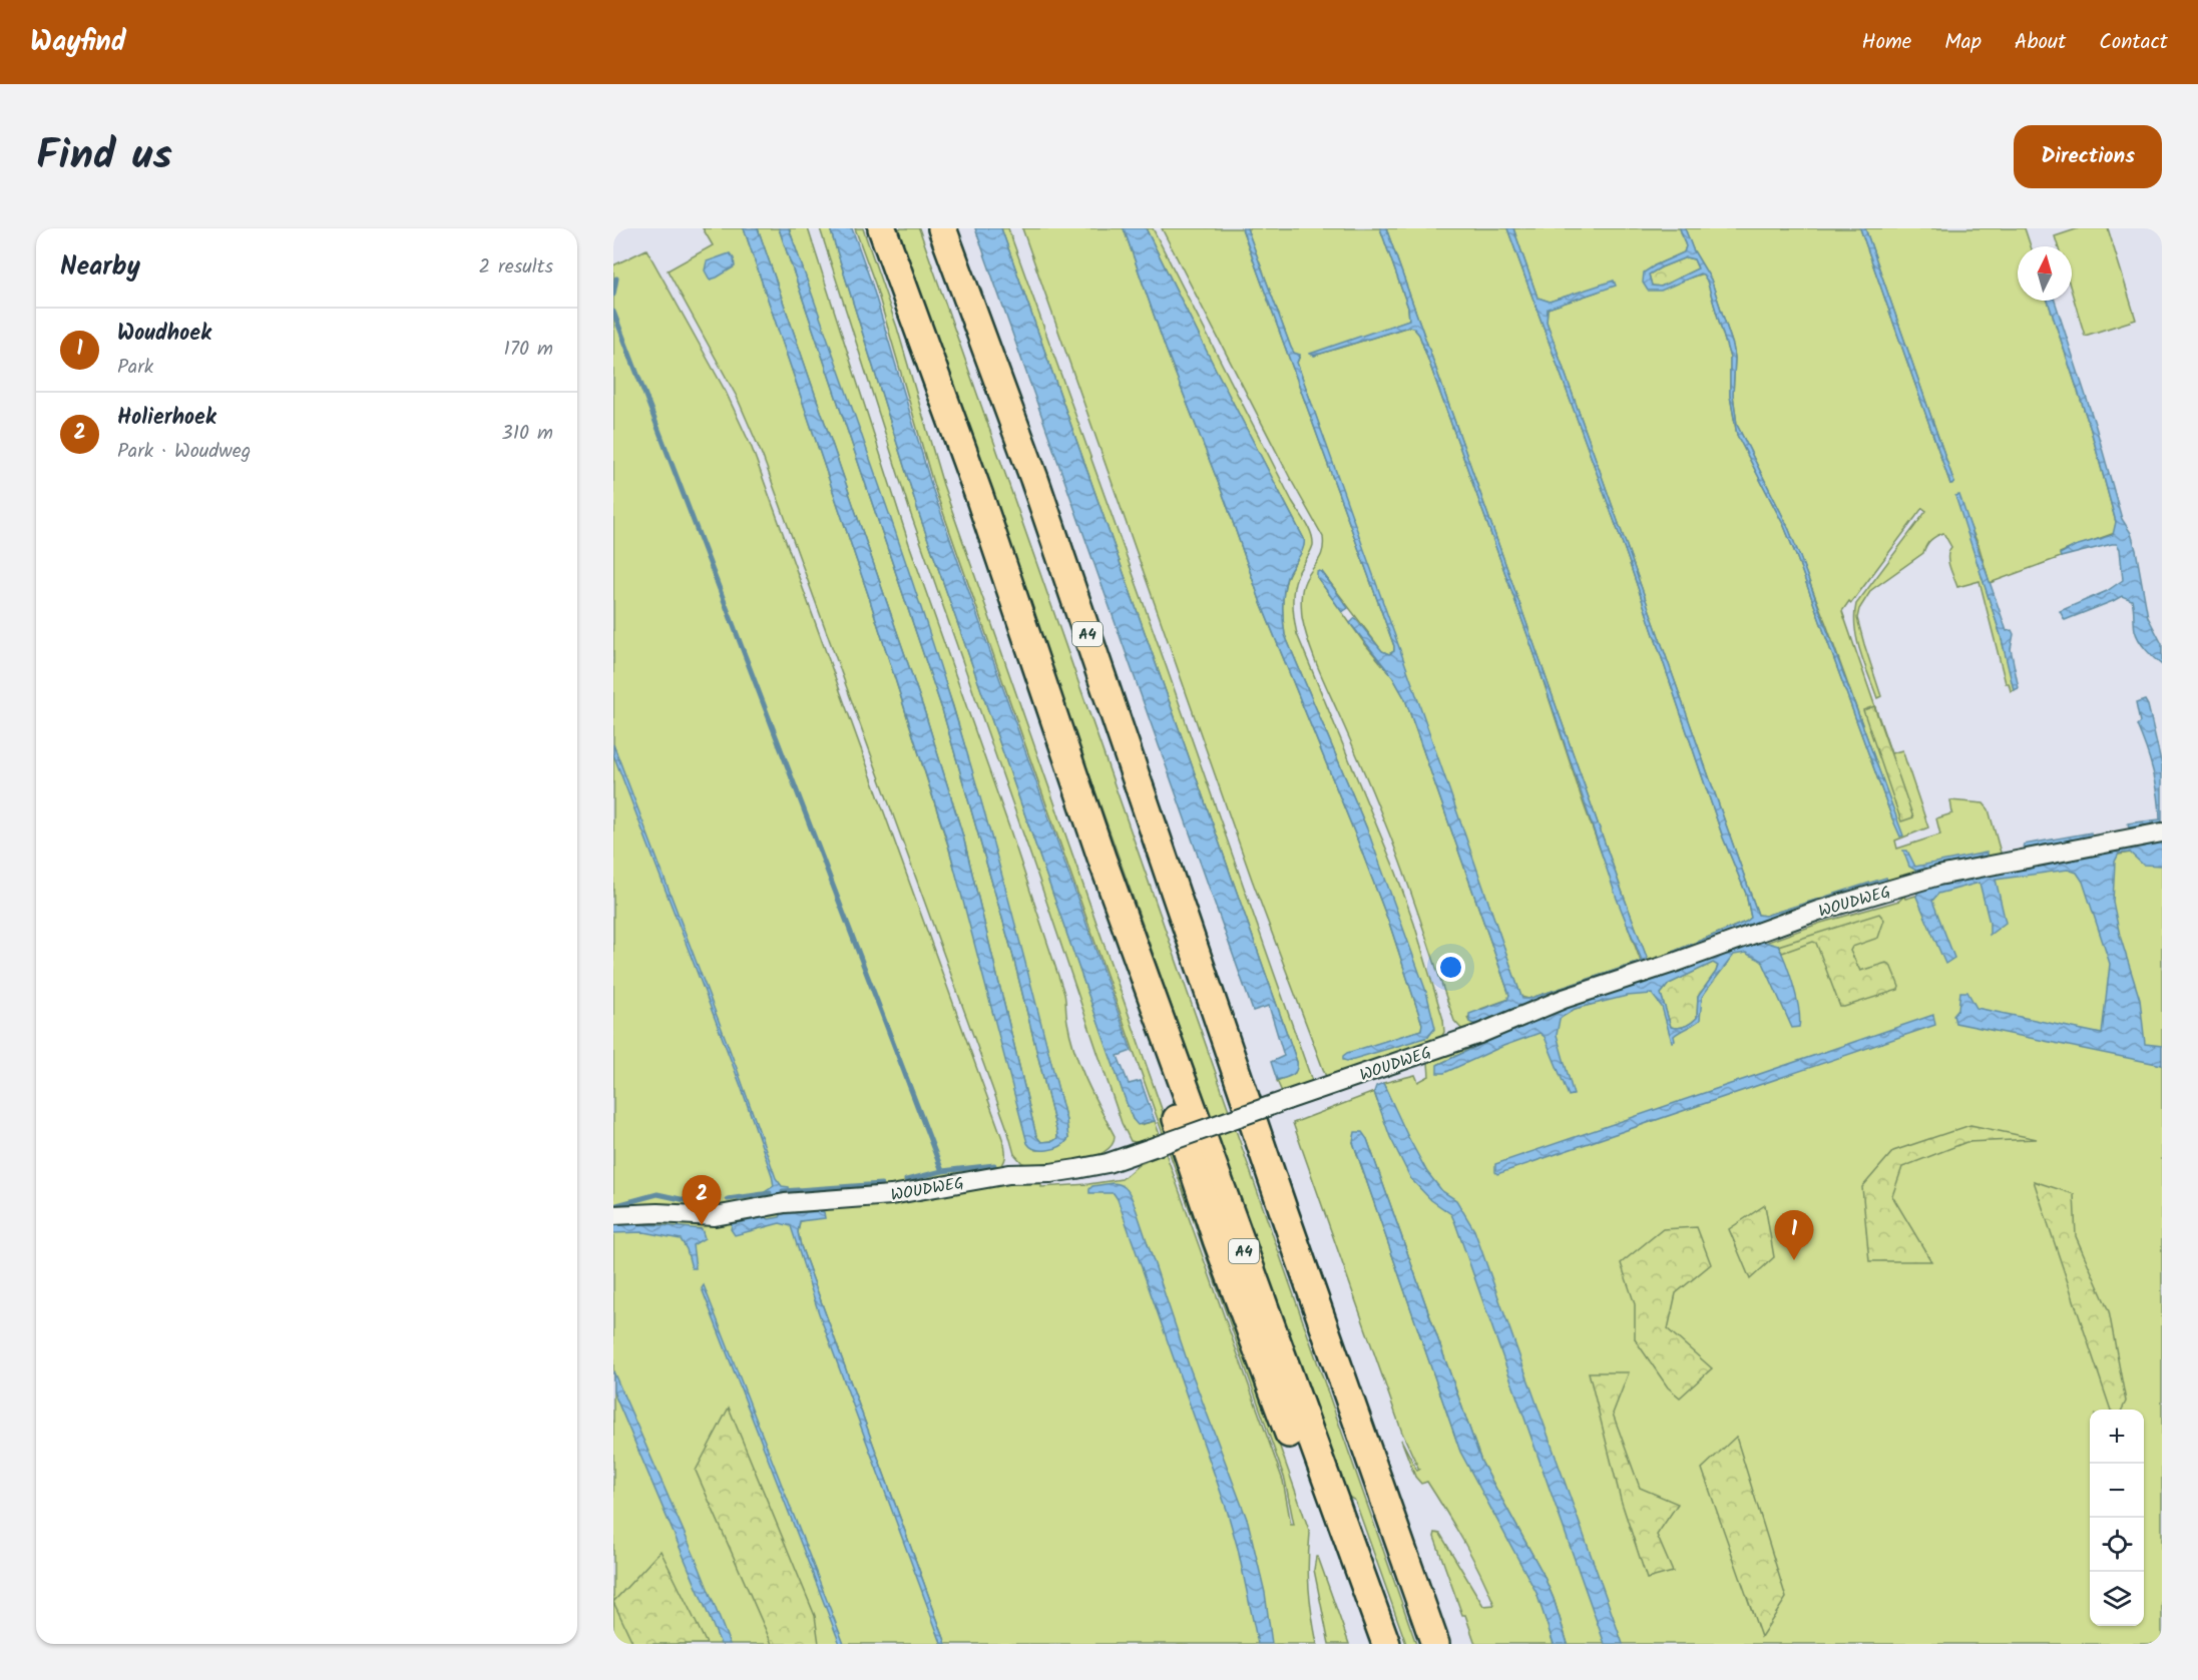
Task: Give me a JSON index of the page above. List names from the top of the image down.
{
  "streets": {
    "highway": ["A4"],
    "street": ["WOUDWEG"]
  },
  "north": "top",
  "page": {
    "header": "Wayfind",
    "nav": [
      "Home",
      "Map",
      "About",
      "Contact"
    ],
    "title": "Find us",
    "buttons": "Directions",
    "heading": ["Nearby", "2 results"],
    "list": [
      {
        "mark": "1",
        "name": "Woudhoek",
        "note": "Park",
        "value": "170 m"
      },
      {
        "mark": "2",
        "name": "Holierhoek",
        "note": "Park · Woudweg",
        "value": "310 m"
      }
    ],
    "pins": ["2", "1"],
    "map_buttons": ["+", "−"]
  }
}
